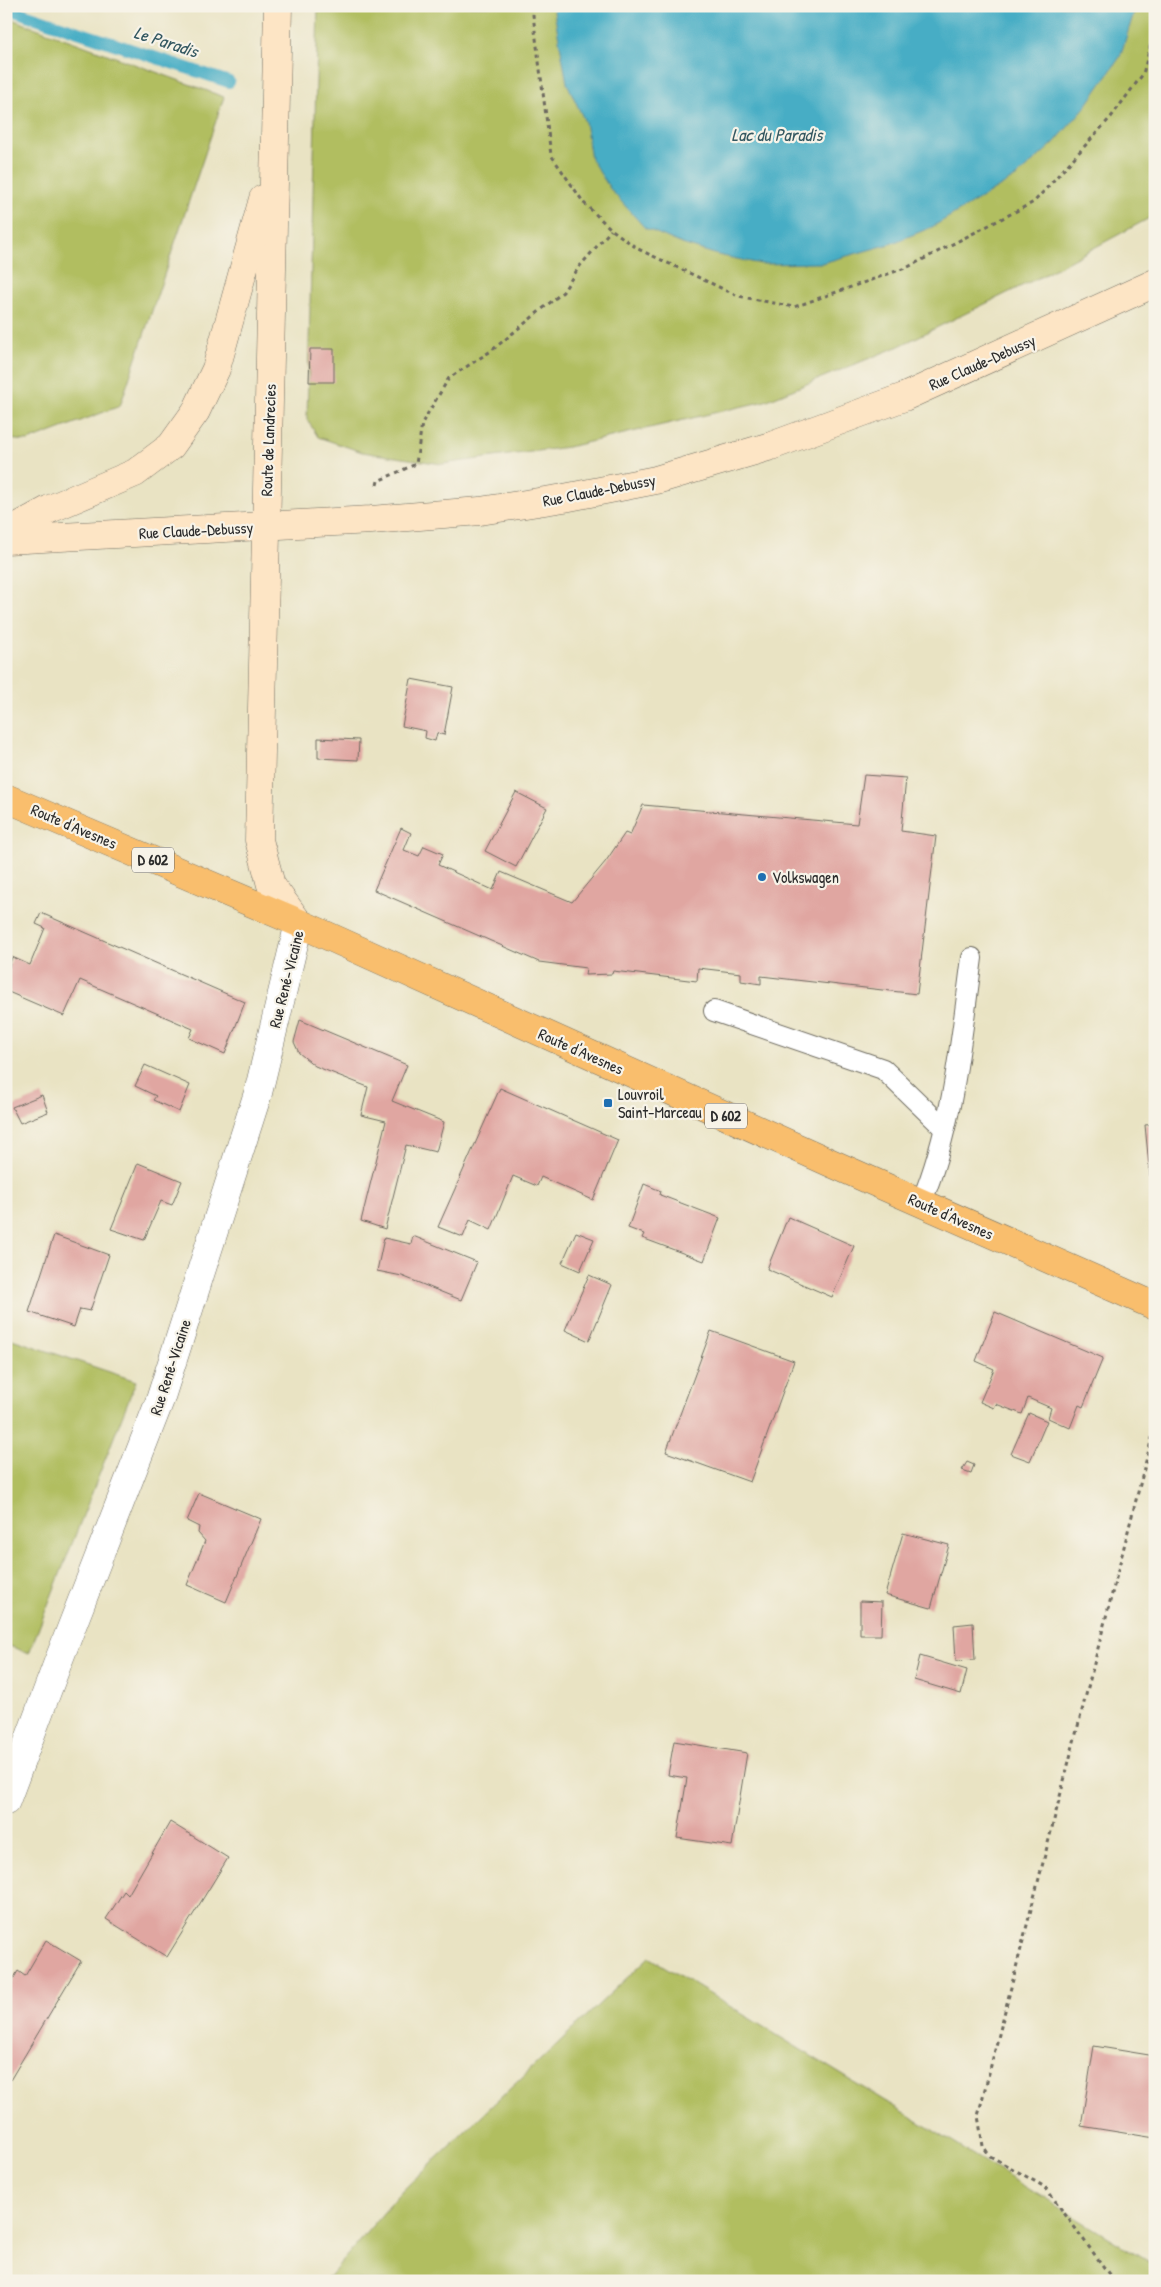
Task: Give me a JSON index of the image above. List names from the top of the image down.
{
  "streets": {
    "main road": [
      "Rue Claude-Debussy",
      "Route de Landrecies",
      "Route d'Avesnes",
      "D 602"
    ],
    "street": ["Rue René-Vicaine"]
  },
  "crossings": [
    ["Rue Claude-Debussy", "Route de Landrecies"],
    ["Route de Landrecies", "Route d'Avesnes"],
    ["Route de Landrecies", "Rue René-Vicaine"],
    ["Route d'Avesnes", "Rue René-Vicaine"]
  ],
  "water": ["Le Paradis", "Lac du Paradis"],
  "places": {
    "other": ["Volkswagen"],
    "transit": ["Louvroil Saint-Marceau"]
  }
}
